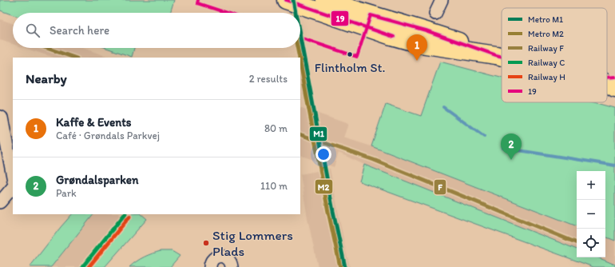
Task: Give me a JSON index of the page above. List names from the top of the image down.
{
  "places": ["Flintholm St.", "Stig Lommers Plads"],
  "lines": [
    "metro line M1",
    "transit line 19",
    "metro line M2",
    "rail line F",
    "rail line C",
    "rail line H"
  ],
  "legend": [
    "Metro M1",
    "Metro M2",
    "Railway F",
    "Railway C",
    "Railway H",
    "19"
  ],
  "page": {
    "search": "Search here",
    "pins": ["1", "2"],
    "heading": ["Nearby", "2 results"],
    "list": [
      {
        "mark": "1",
        "name": "Kaffe & Events",
        "note": "Café · Grøndals Parkvej",
        "value": "80 m"
      },
      {
        "mark": "2",
        "name": "Grøndalsparken",
        "note": "Park",
        "value": "110 m"
      }
    ],
    "map_buttons": ["+", "−"]
  }
}
